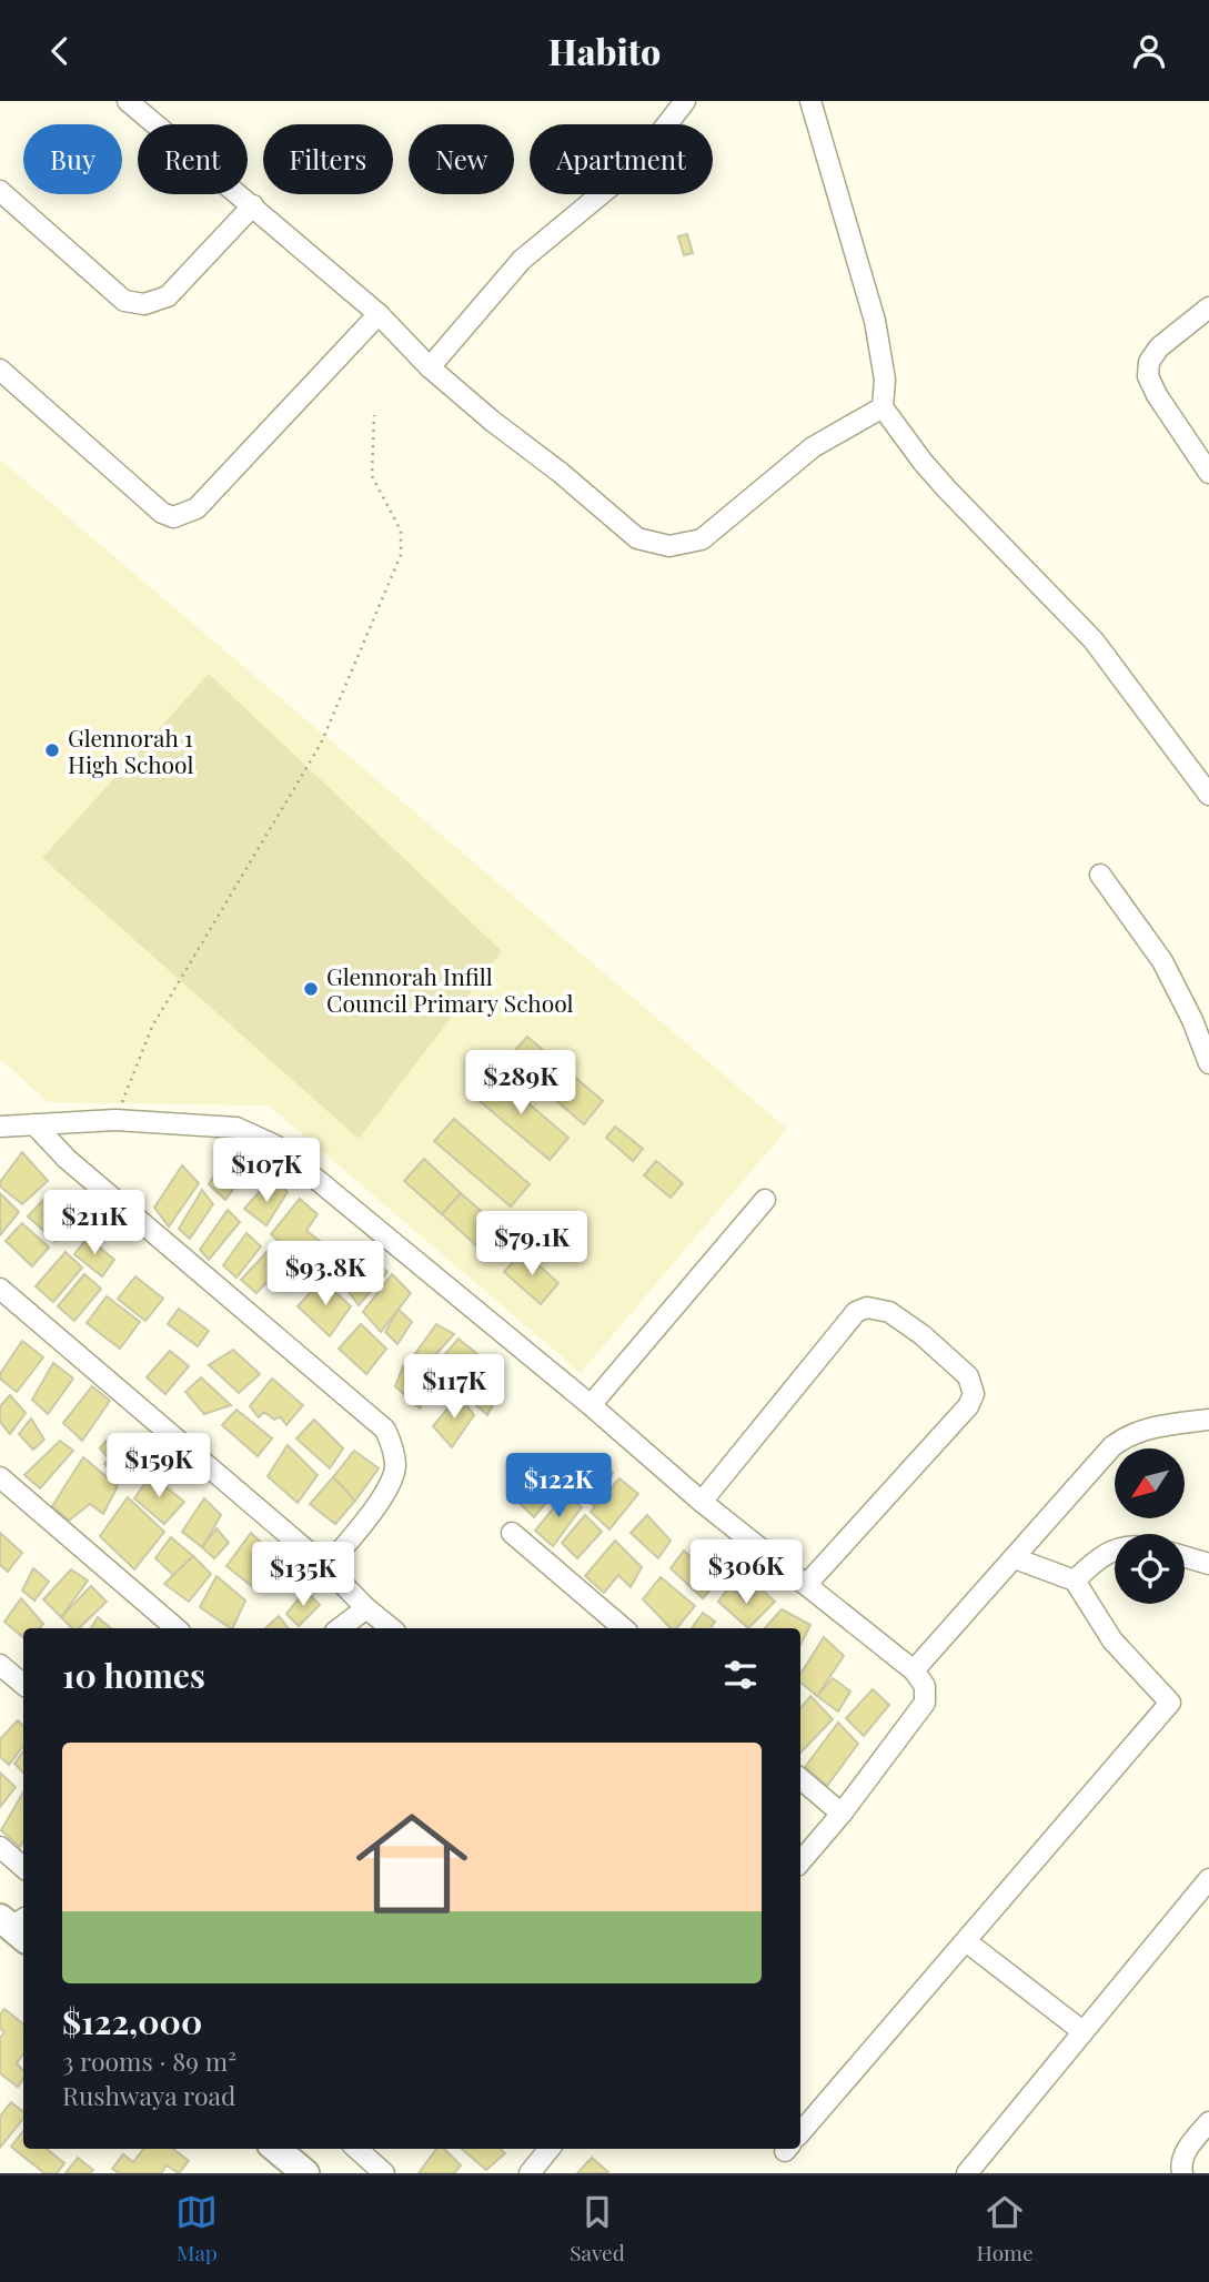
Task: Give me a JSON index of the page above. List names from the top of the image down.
{
  "places": ["Glennorah 1 High School", "Glennorah Infill Council Primary School"],
  "north": "bottom left",
  "page": {
    "header": "Habito",
    "chip": [
      "Buy",
      "Rent",
      "Filters",
      "New",
      "Apartment"
    ],
    "price": [
      "$289K",
      "$107K",
      "$211K",
      "$79.1K",
      "$93.8K",
      "$117K",
      "$159K",
      "$122K",
      "$306K",
      "$135K"
    ],
    "heading": "10 homes",
    "list": [
      {
        "name": "$122,000",
        "note": "3 rooms · 89 m² · Rushwaya road"
      }
    ],
    "tabs": ["Map", "Saved", "Home"]
  }
}
